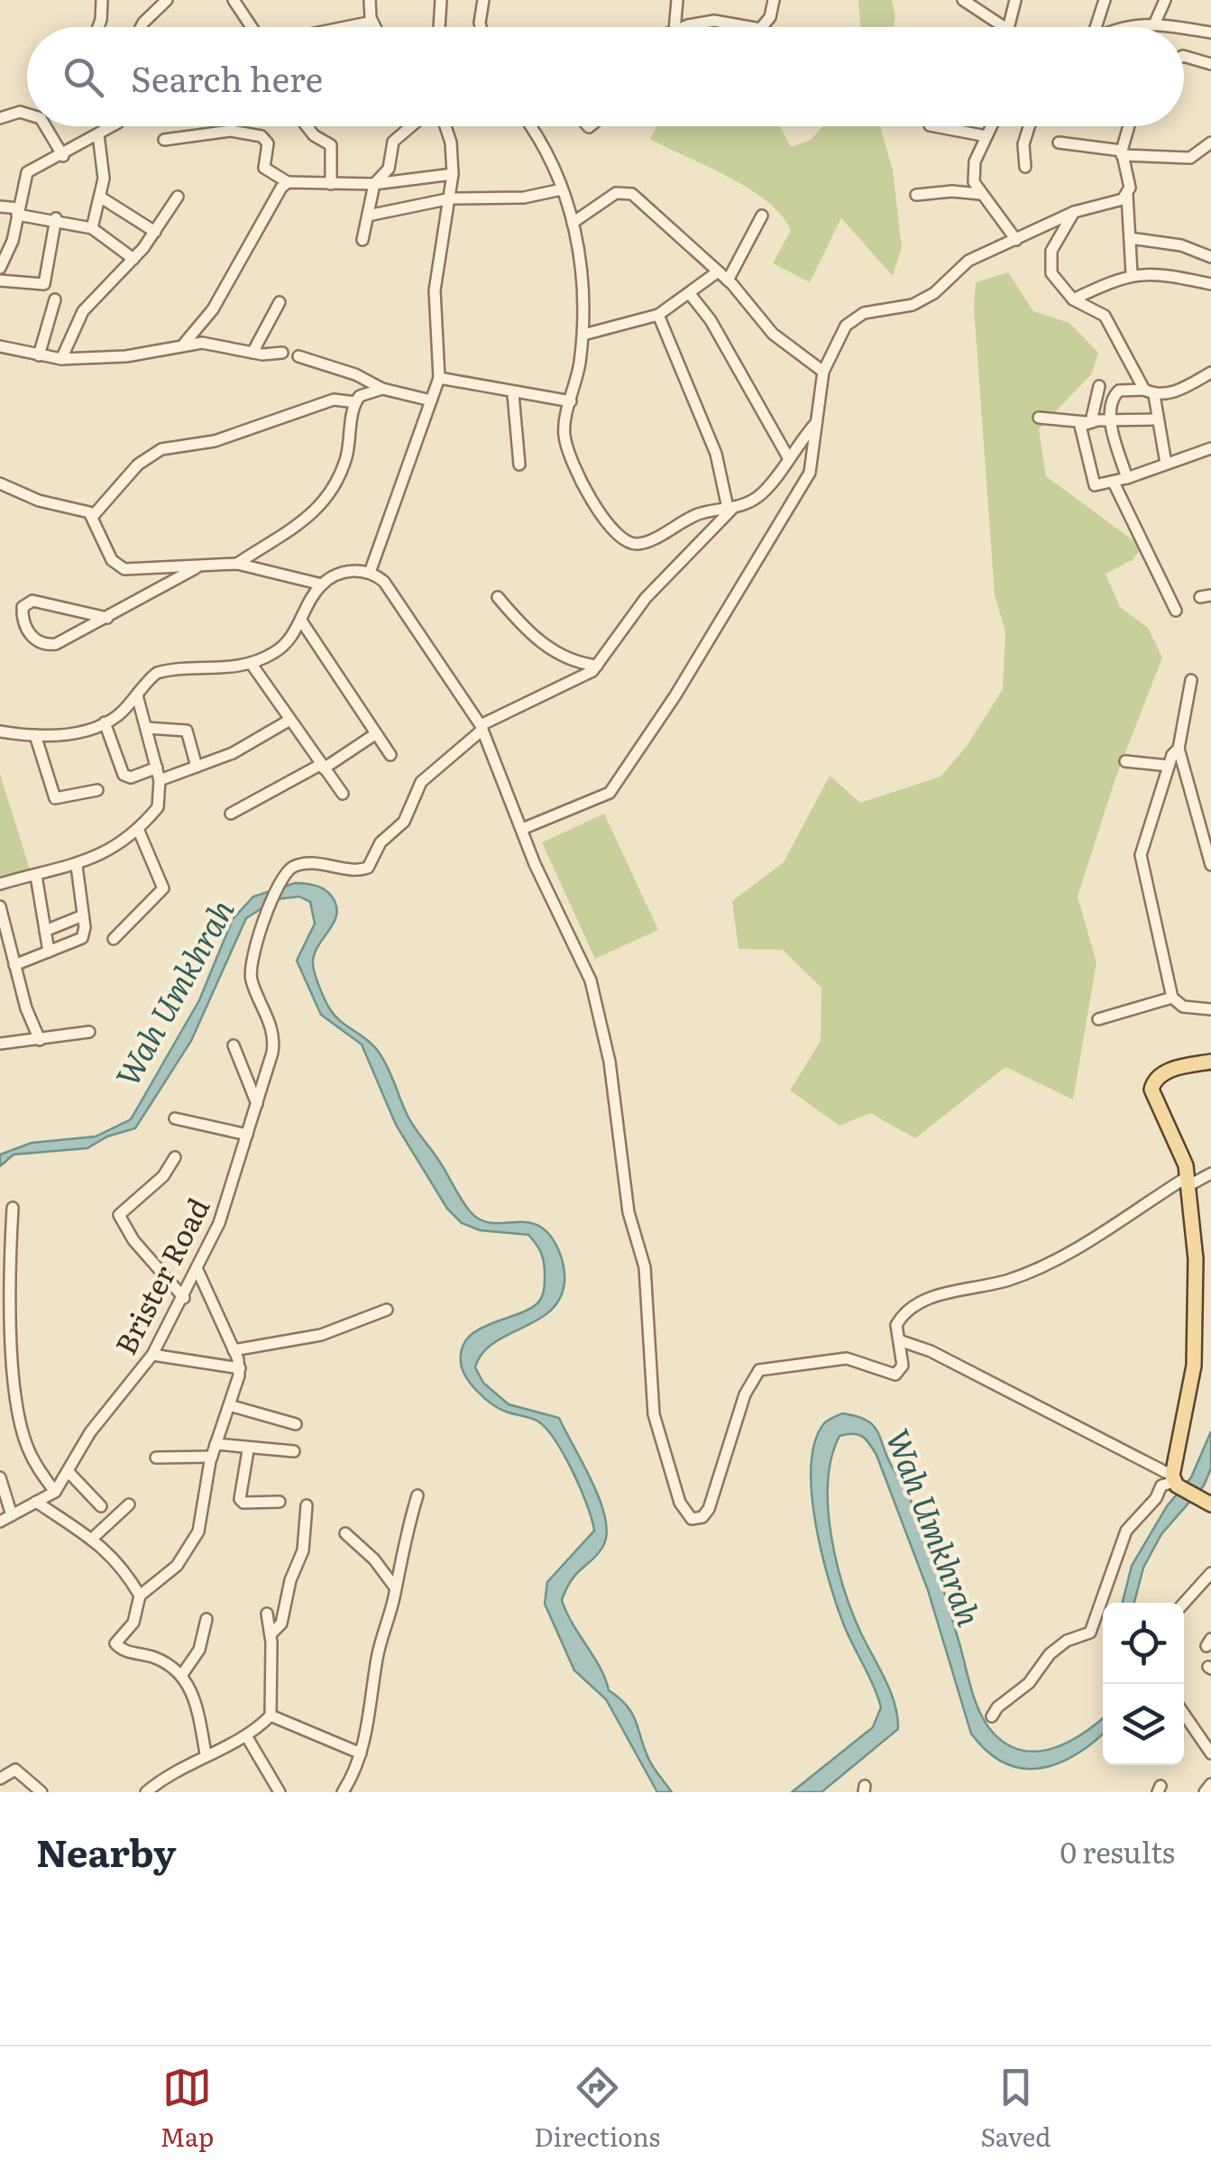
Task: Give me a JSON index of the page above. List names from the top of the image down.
{
  "streets": {
    "street": ["Brister Road"]
  },
  "water": ["Wah Umkhrah"],
  "page": {
    "search": "Search here",
    "heading": ["Nearby", "0 results"],
    "nav": ["Map", "Directions", "Saved"]
  }
}
